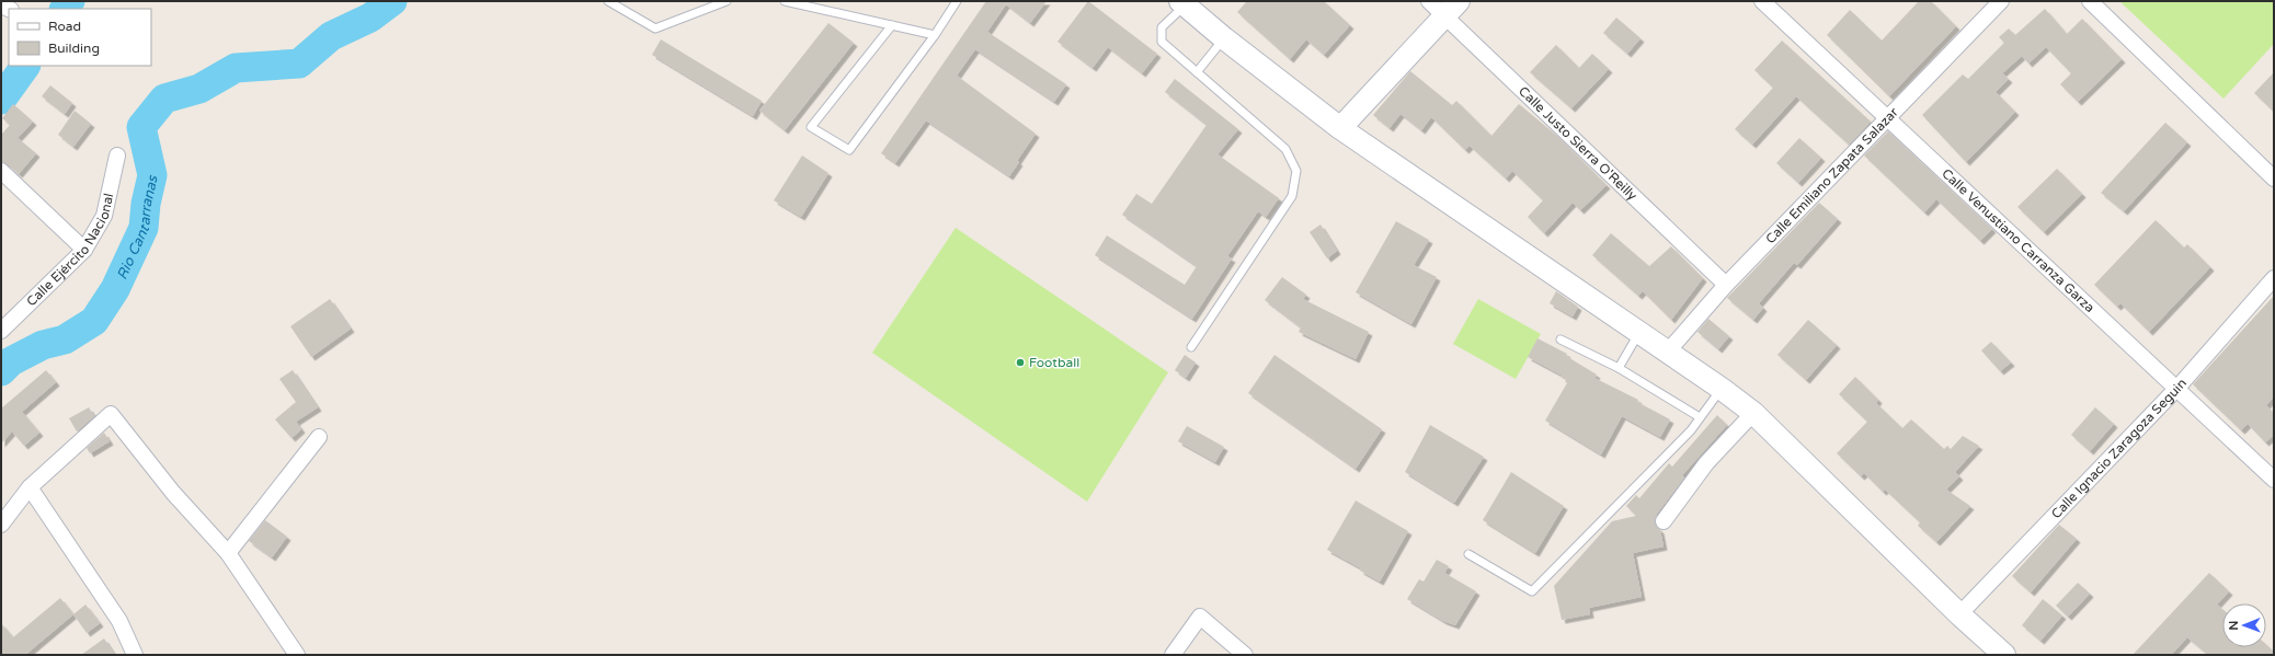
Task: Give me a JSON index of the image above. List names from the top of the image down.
{
  "streets": {
    "street": [
      "Calle Justo Sierra O'Reilly",
      "Calle Emiliano Zapata Salazar",
      "Calle Venustiano Carranza Garza",
      "Calle Ejército Nacional",
      "Calle Ignacio Zaragoza Seguin"
    ]
  },
  "crossings": [
    ["Calle Justo Sierra O'Reilly", "Calle Emiliano Zapata Salazar"],
    ["Calle Emiliano Zapata Salazar", "Calle Venustiano Carranza Garza"],
    ["Calle Venustiano Carranza Garza", "Calle Ignacio Zaragoza Seguin"]
  ],
  "water": ["Rio Cantarranas"],
  "places": ["Football"],
  "legend": ["Road", "Building"],
  "north": "left"
}
